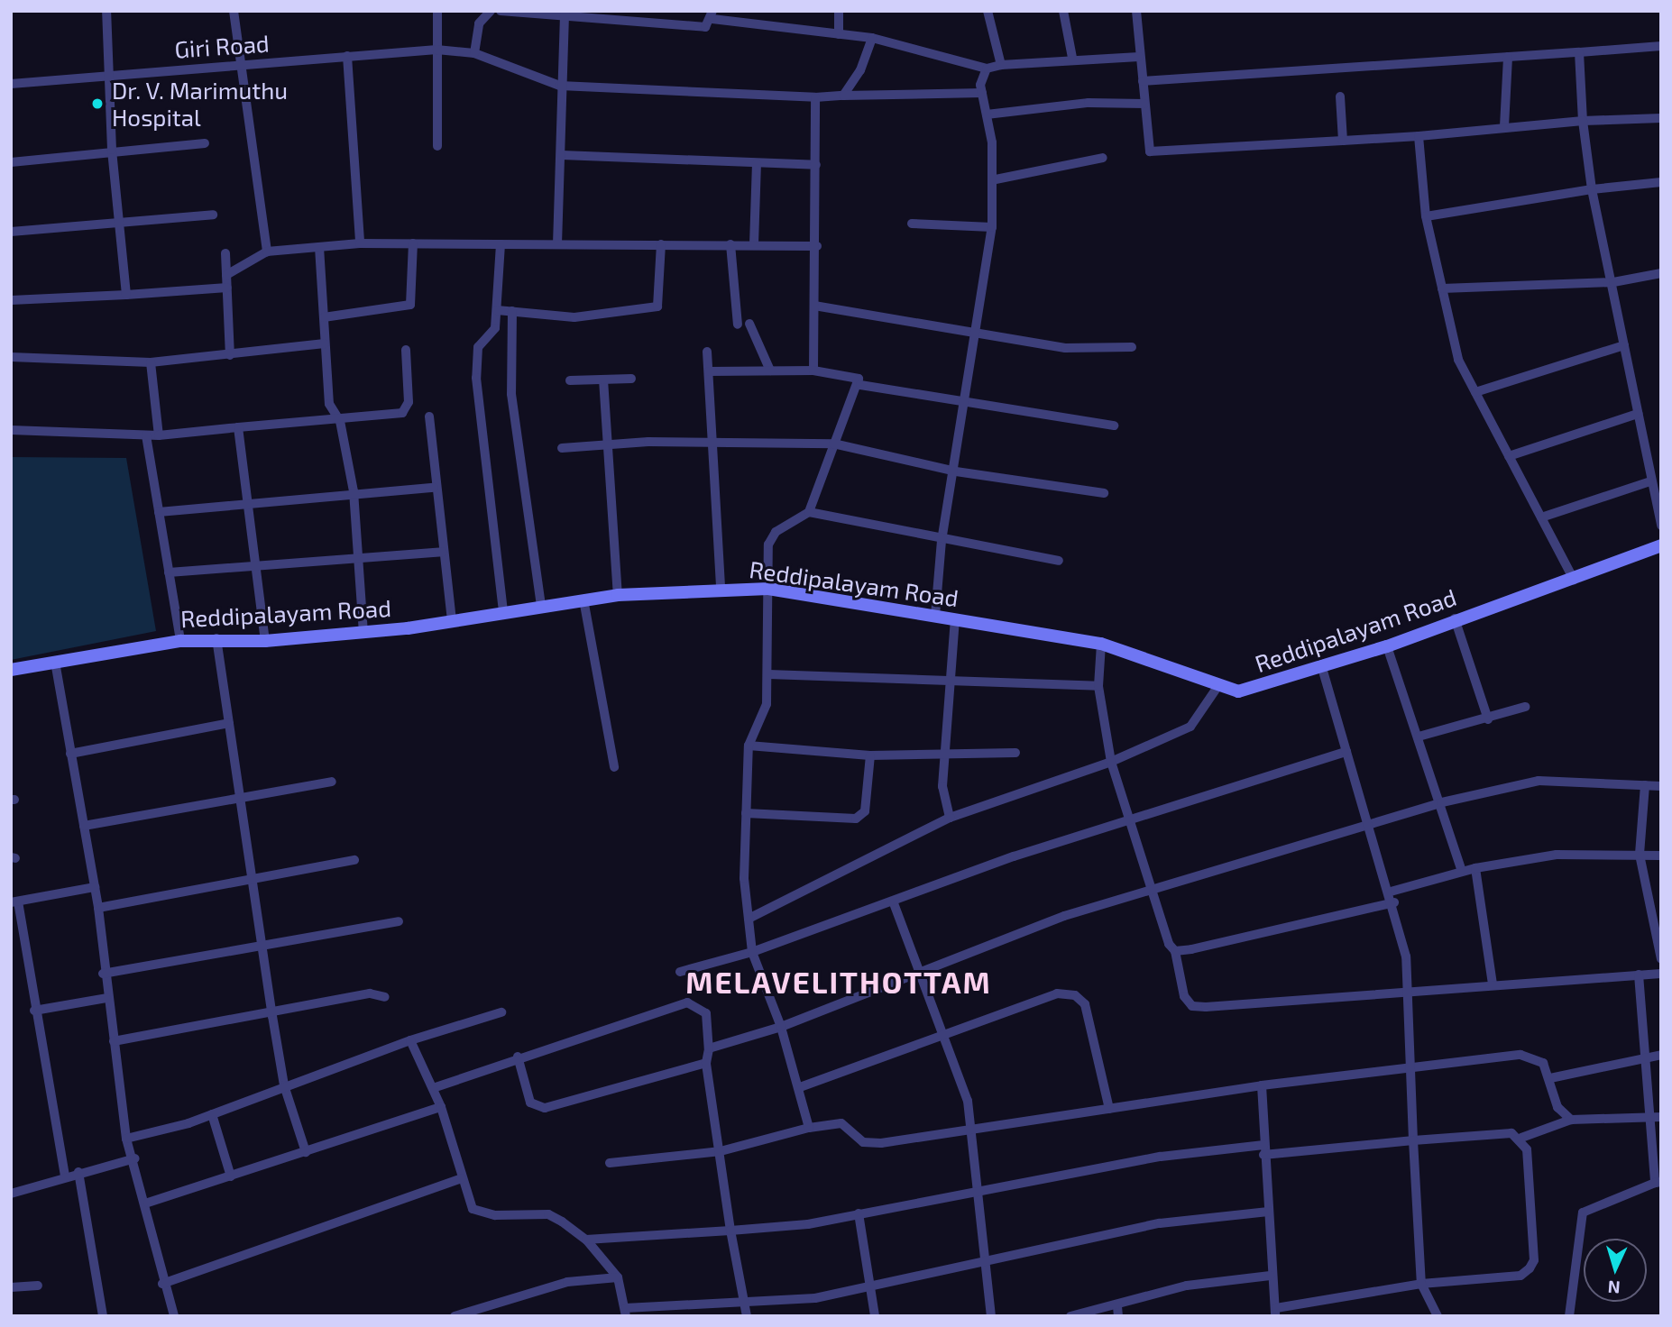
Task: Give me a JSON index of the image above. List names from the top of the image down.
{
  "streets": {
    "main road": ["Reddipalayam Road"],
    "street": ["Giri Road"]
  },
  "districts": ["MELAVELITHOTTAM"],
  "places": ["Dr. V. Marimuthu Hospital"],
  "north": "bottom"
}
